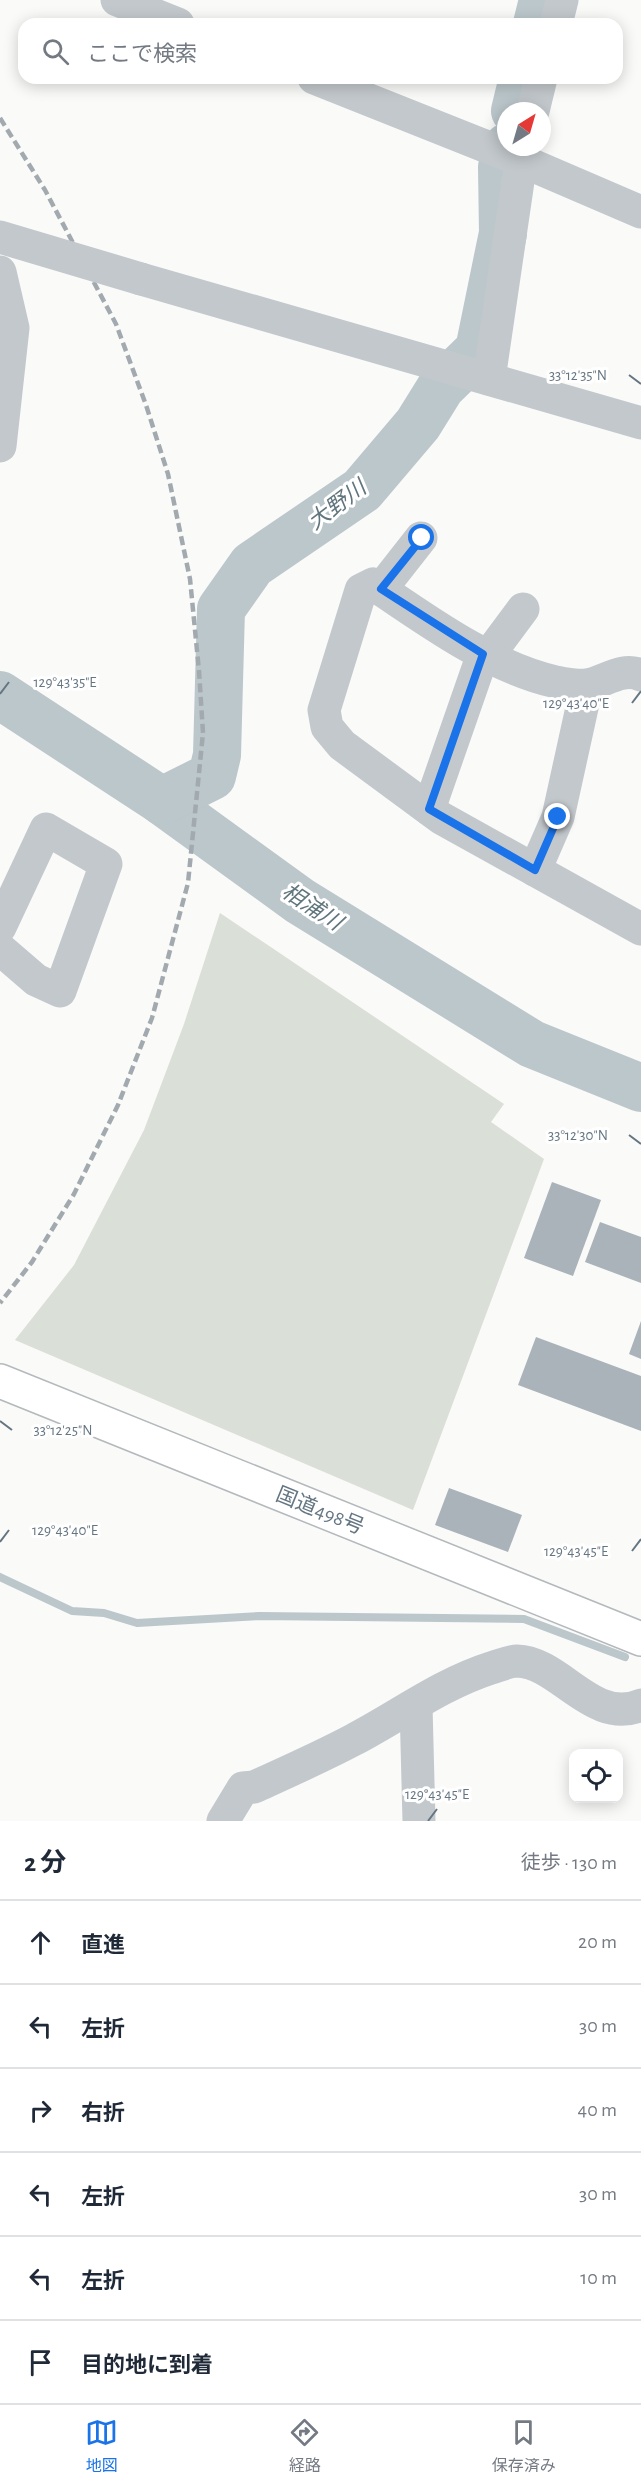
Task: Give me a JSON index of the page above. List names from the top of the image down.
{
  "streets": {
    "highway": ["国道498号"]
  },
  "water": ["大野川", "相浦川"],
  "north": "top right",
  "page": {
    "search": "ここで検索",
    "heading": ["2 分", "徒歩 · 130 m"],
    "list": [
      ["直進", "20 m"],
      ["左折", "30 m"],
      ["右折", "40 m"],
      ["左折", "30 m"],
      ["左折", "10 m"],
      "目的地に到着"
    ],
    "nav": ["地図", "経路", "保存済み"]
  },
  "coordinates": [
    "33°12'35\"N",
    "129°43'35\"E",
    "129°43'40\"E",
    "33°12'30\"N",
    "33°12'25\"N",
    "129°43'45\"E"
  ]
}
